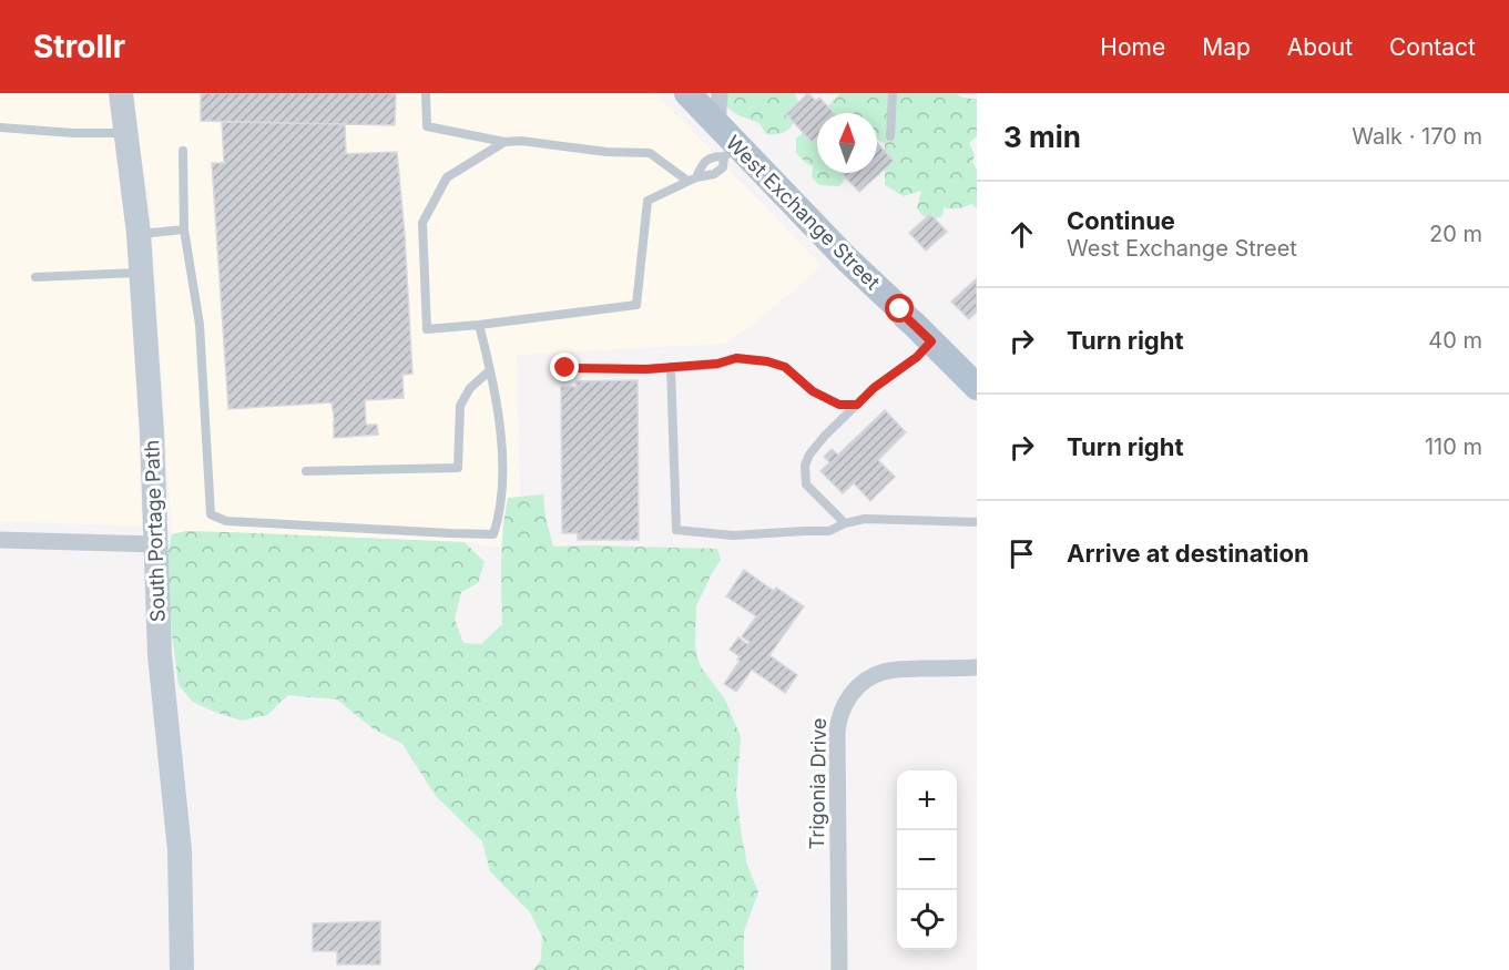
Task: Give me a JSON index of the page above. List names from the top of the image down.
{
  "streets": {
    "main road": ["West Exchange Street"],
    "street": ["South Portage Path", "Trigonia Drive"]
  },
  "north": "top",
  "page": {
    "header": "Strollr",
    "nav": [
      "Home",
      "Map",
      "About",
      "Contact"
    ],
    "heading": ["3 min", "Walk · 170 m"],
    "list": [
      ["Continue", "West Exchange Street", "20 m"],
      ["Turn right", "40 m"],
      ["Turn right", "110 m"],
      "Arrive at destination"
    ],
    "map_buttons": ["+", "−"]
  }
}
